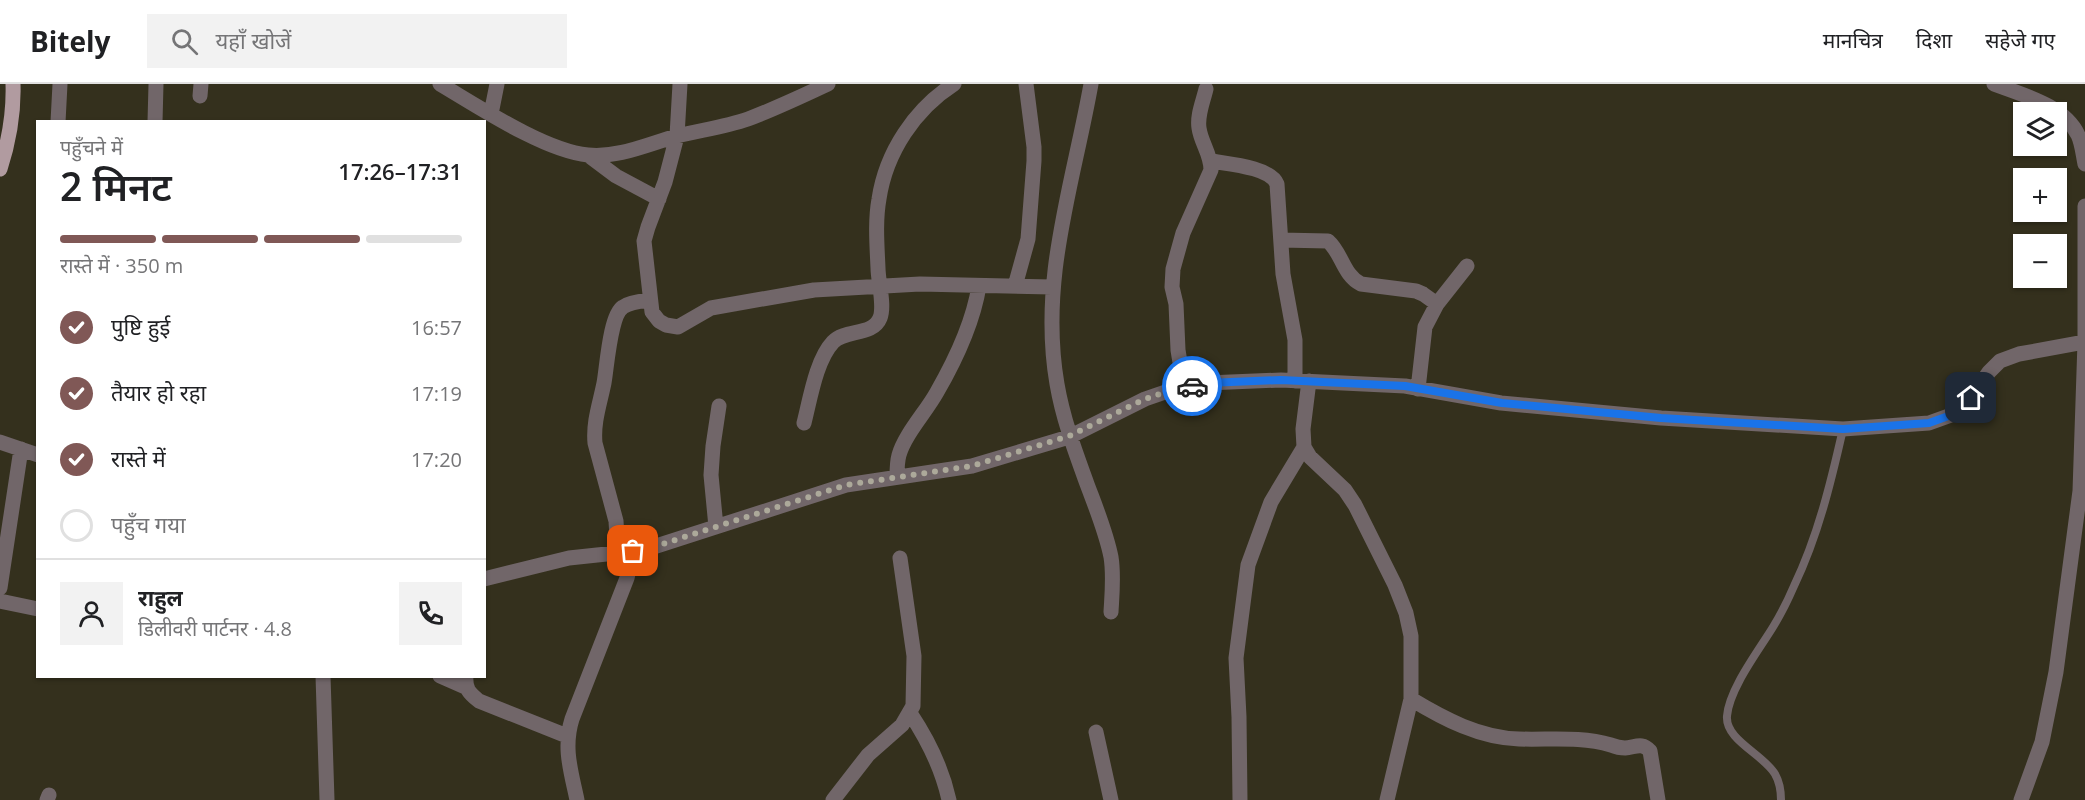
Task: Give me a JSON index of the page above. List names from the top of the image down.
{
  "page": {
    "header": "Bitely",
    "search": "यहाँ खोजें",
    "nav": ["मानचित्र", "दिशा", "सहेजे गए"],
    "map_buttons": ["+", "−"],
    "heading": ["2 मिनट", "पहुँचने में", "17:26–17:31"],
    "panel": ["राहुल", "डिलीवरी पार्टनर · 4.8"],
    "bar": "रास्ते में · 350 m",
    "list": [
      ["पुष्टि हुई", "16:57"],
      ["तैयार हो रहा", "17:19"],
      ["रास्ते में", "17:20"],
      "पहुँच गया"
    ]
  }
}
